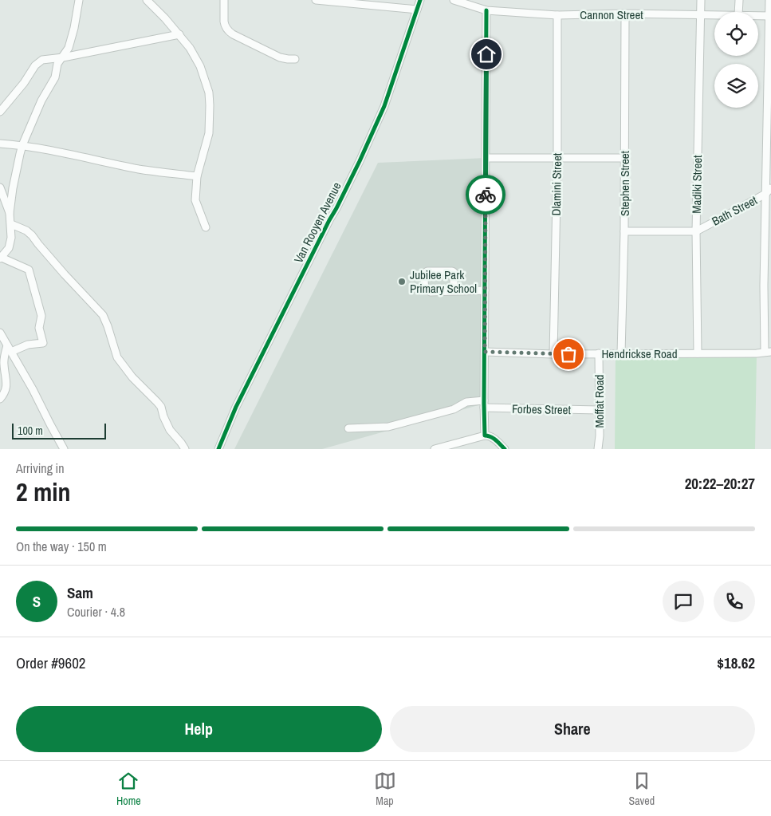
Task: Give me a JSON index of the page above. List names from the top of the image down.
{
  "streets": {
    "street": [
      "Cannon Street",
      "Stephen Street",
      "Dlamini Street",
      "Madiki Street",
      "Bath Street",
      "Van Rooyen Avenue",
      "Hendrickse Road",
      "Moffat Road",
      "Forbes Street"
    ]
  },
  "crossings": [
    ["Cannon Street", "Stephen Street"],
    ["Cannon Street", "Dlamini Street"],
    ["Cannon Street", "Madiki Street"],
    ["Stephen Street", "Bath Street"],
    ["Stephen Street", "Hendrickse Road"],
    ["Dlamini Street", "Hendrickse Road"],
    ["Madiki Street", "Bath Street"],
    ["Madiki Street", "Hendrickse Road"],
    ["Hendrickse Road", "Moffat Road"],
    ["Moffat Road", "Forbes Street"]
  ],
  "places": ["Jubilee Park Primary School"],
  "scale_bar": "100 m",
  "page": {
    "scale": "100 m",
    "heading": ["2 min", "Arriving in", "20:22–20:27"],
    "panel": [
      "Sam",
      "Courier · 4.8",
      "Order #9602",
      "$18.62"
    ],
    "bar": "On the way · 150 m",
    "round": "S",
    "buttons": ["Help", "Share"],
    "tabs": ["Home", "Map", "Saved"]
  }
}
